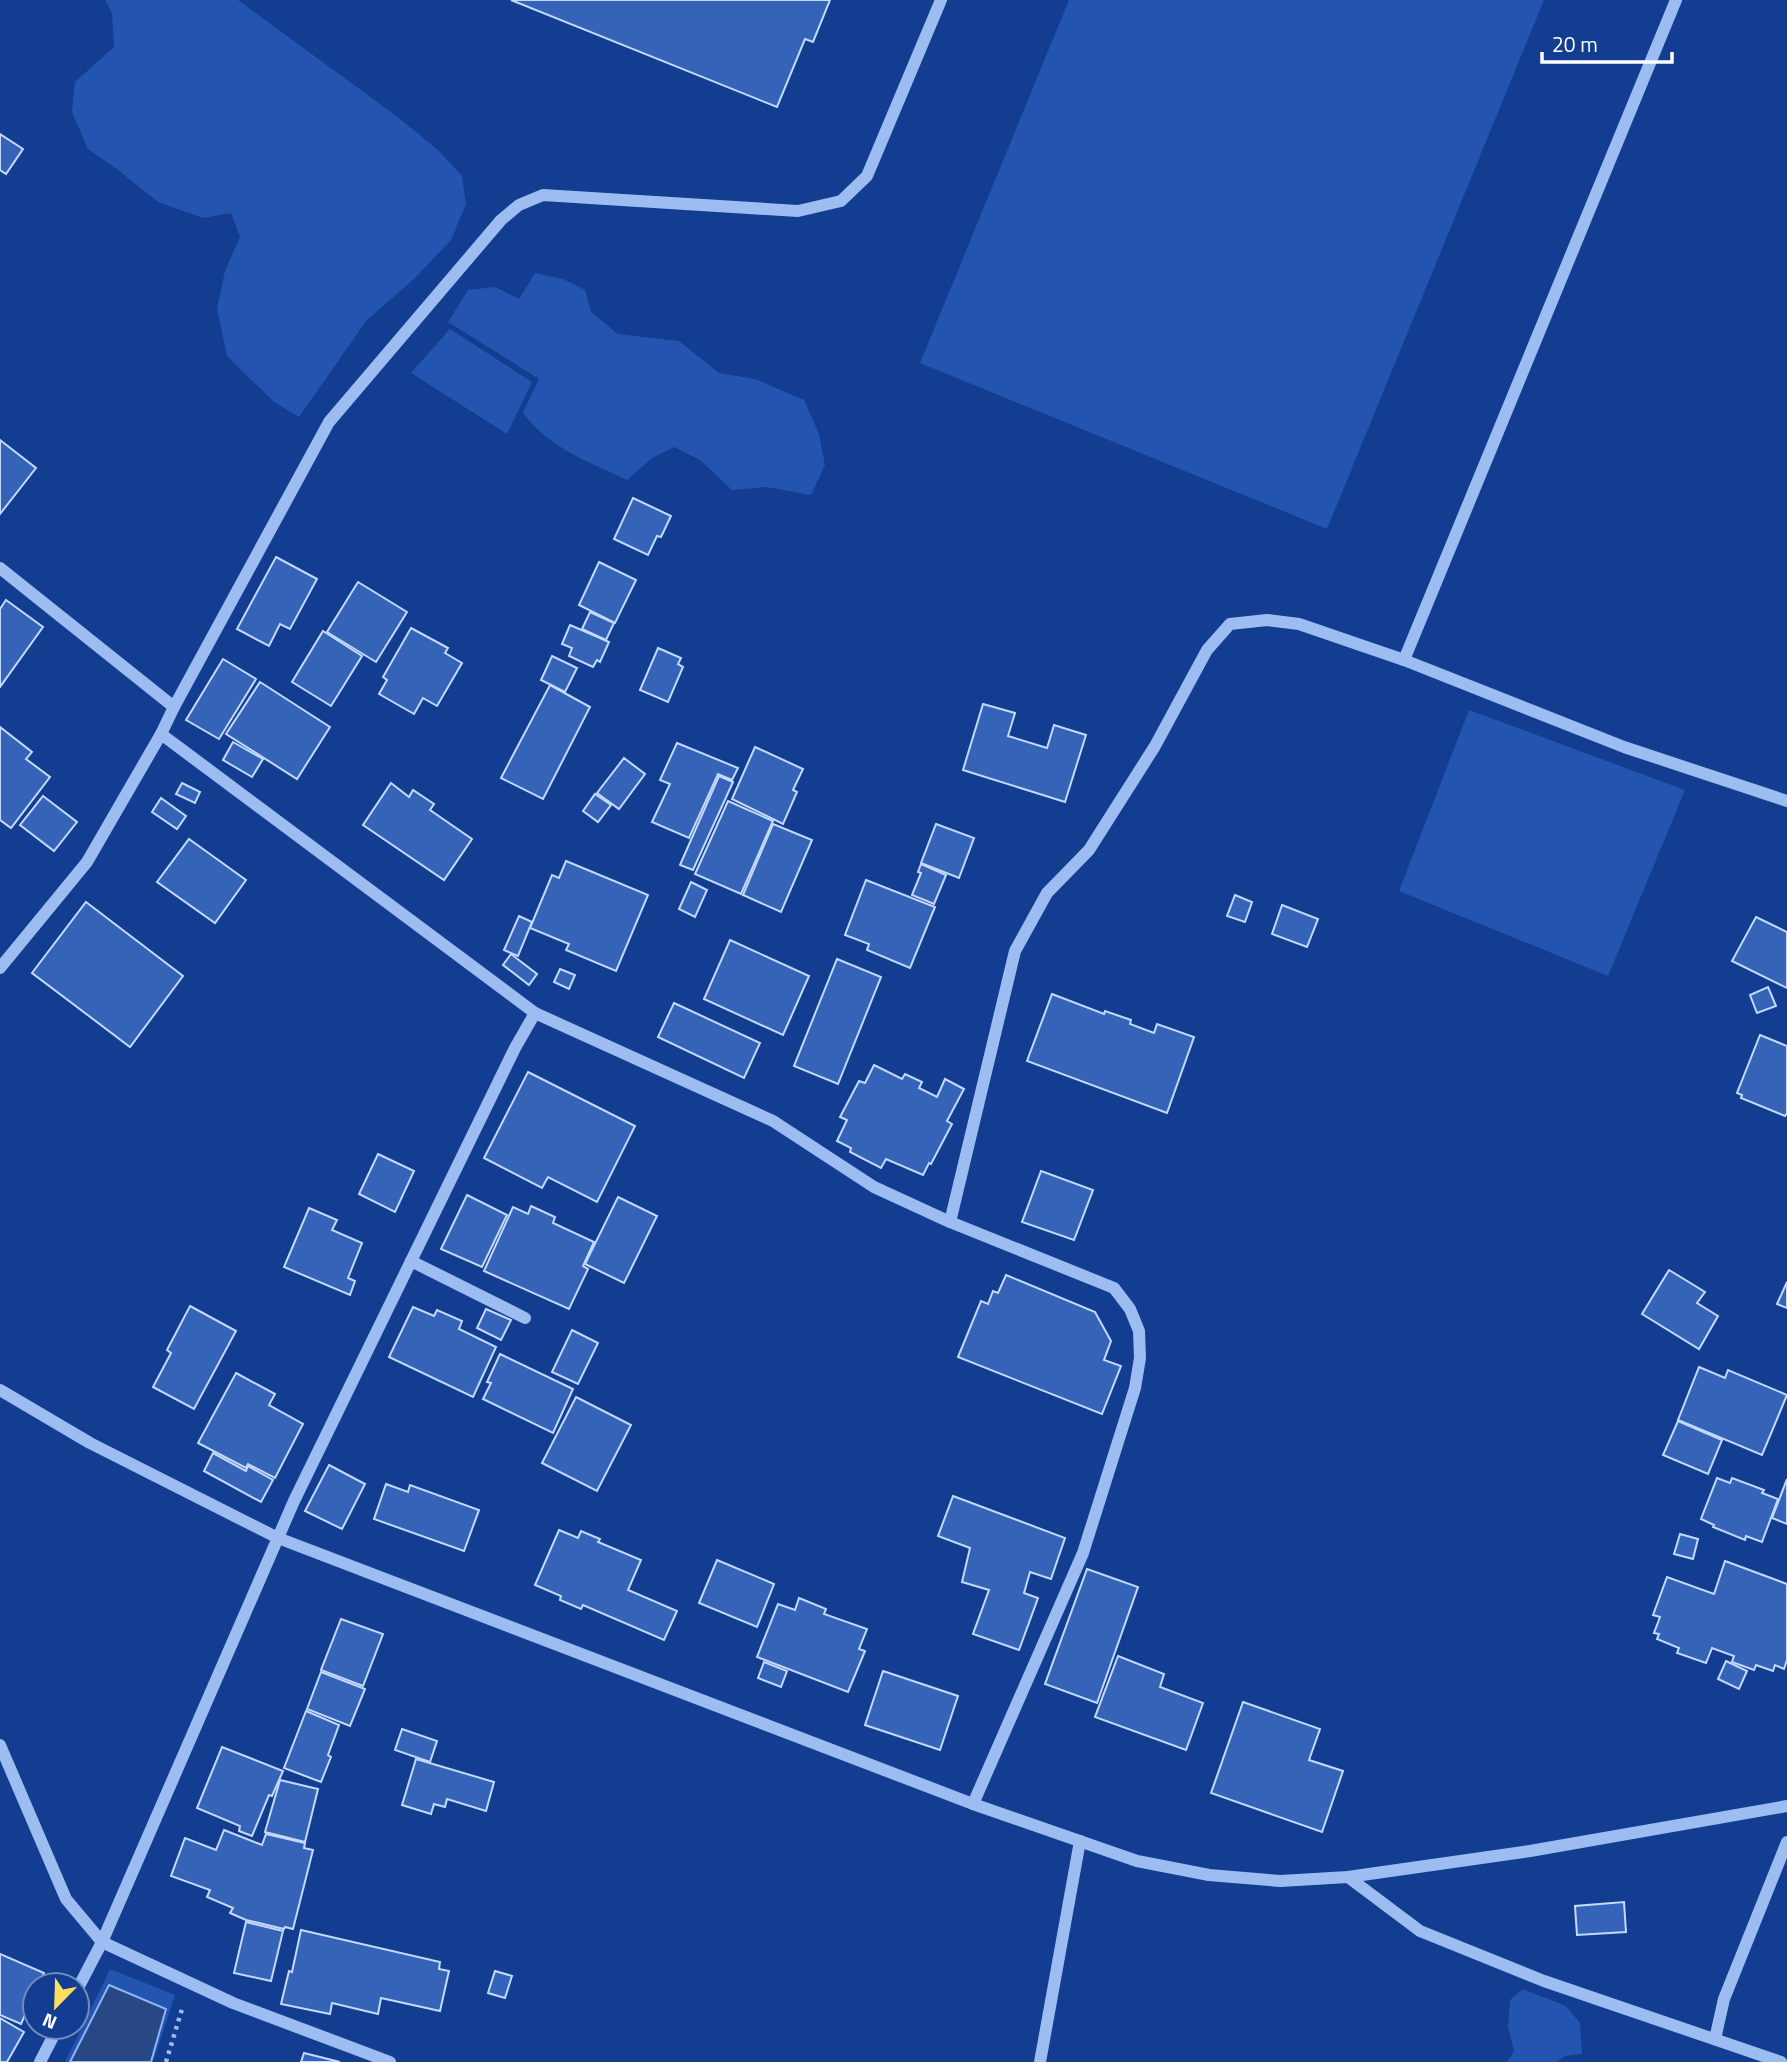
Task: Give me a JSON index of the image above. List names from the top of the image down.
{
  "scale_bar": "20 m",
  "north": "bottom left"
}
